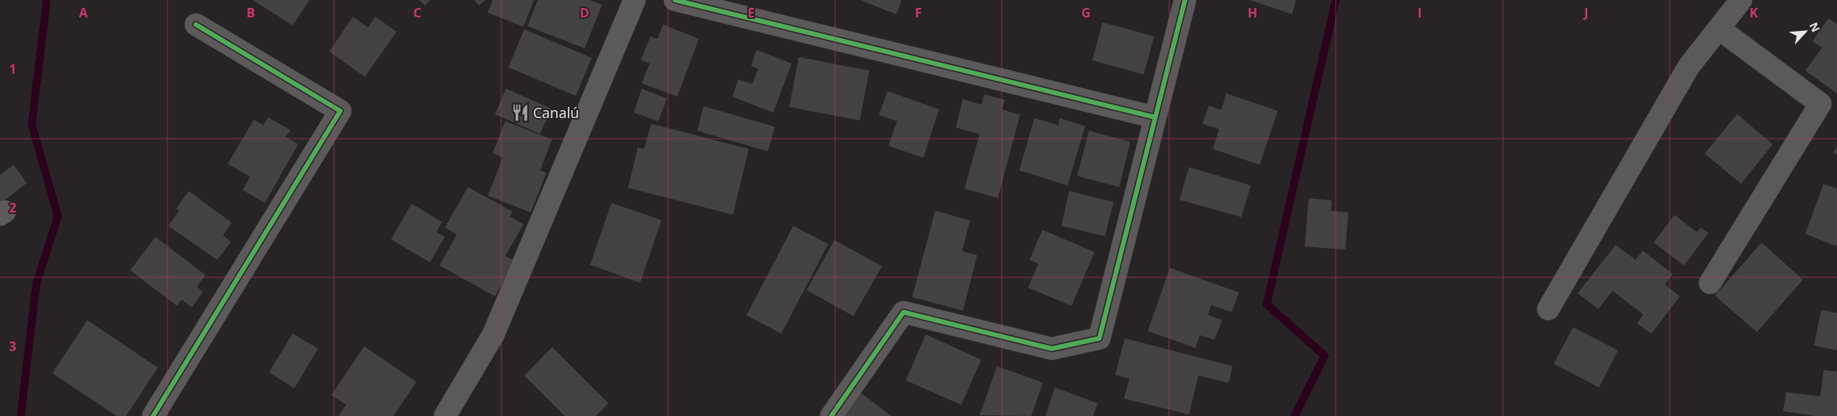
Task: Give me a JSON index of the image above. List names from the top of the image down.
{
  "places": {
    "restaurant": ["Canalú"]
  },
  "north": "top right",
  "grid": {
    "columns": [
      "A",
      "B",
      "C",
      "D",
      "E",
      "F",
      "G",
      "H",
      "I",
      "J",
      "K"
    ],
    "rows": ["1", "2", "3"]
  }
}
